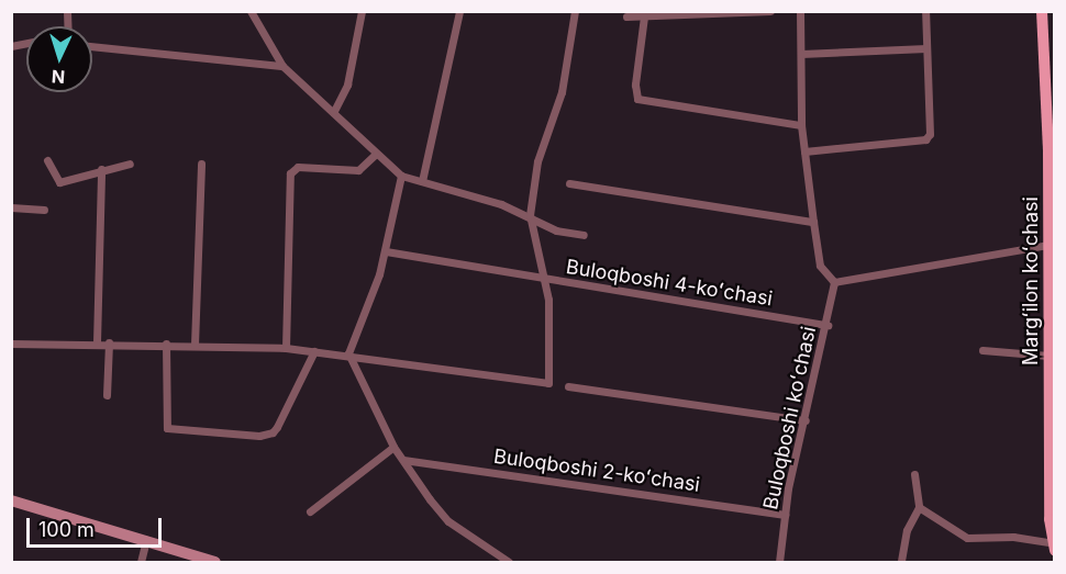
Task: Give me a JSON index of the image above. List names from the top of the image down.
{
  "streets": {
    "main road": ["Margʻilon koʻchasi"],
    "street": ["Buloqboshi 4-koʻchasi", "Buloqboshi koʻchasi", "Buloqboshi 2-koʻchasi"]
  },
  "crossings": [
    ["Buloqboshi 4-koʻchasi", "Buloqboshi koʻchasi"],
    ["Buloqboshi koʻchasi", "Buloqboshi 2-koʻchasi"]
  ],
  "scale_bar": "100 m",
  "north": "bottom"
}
